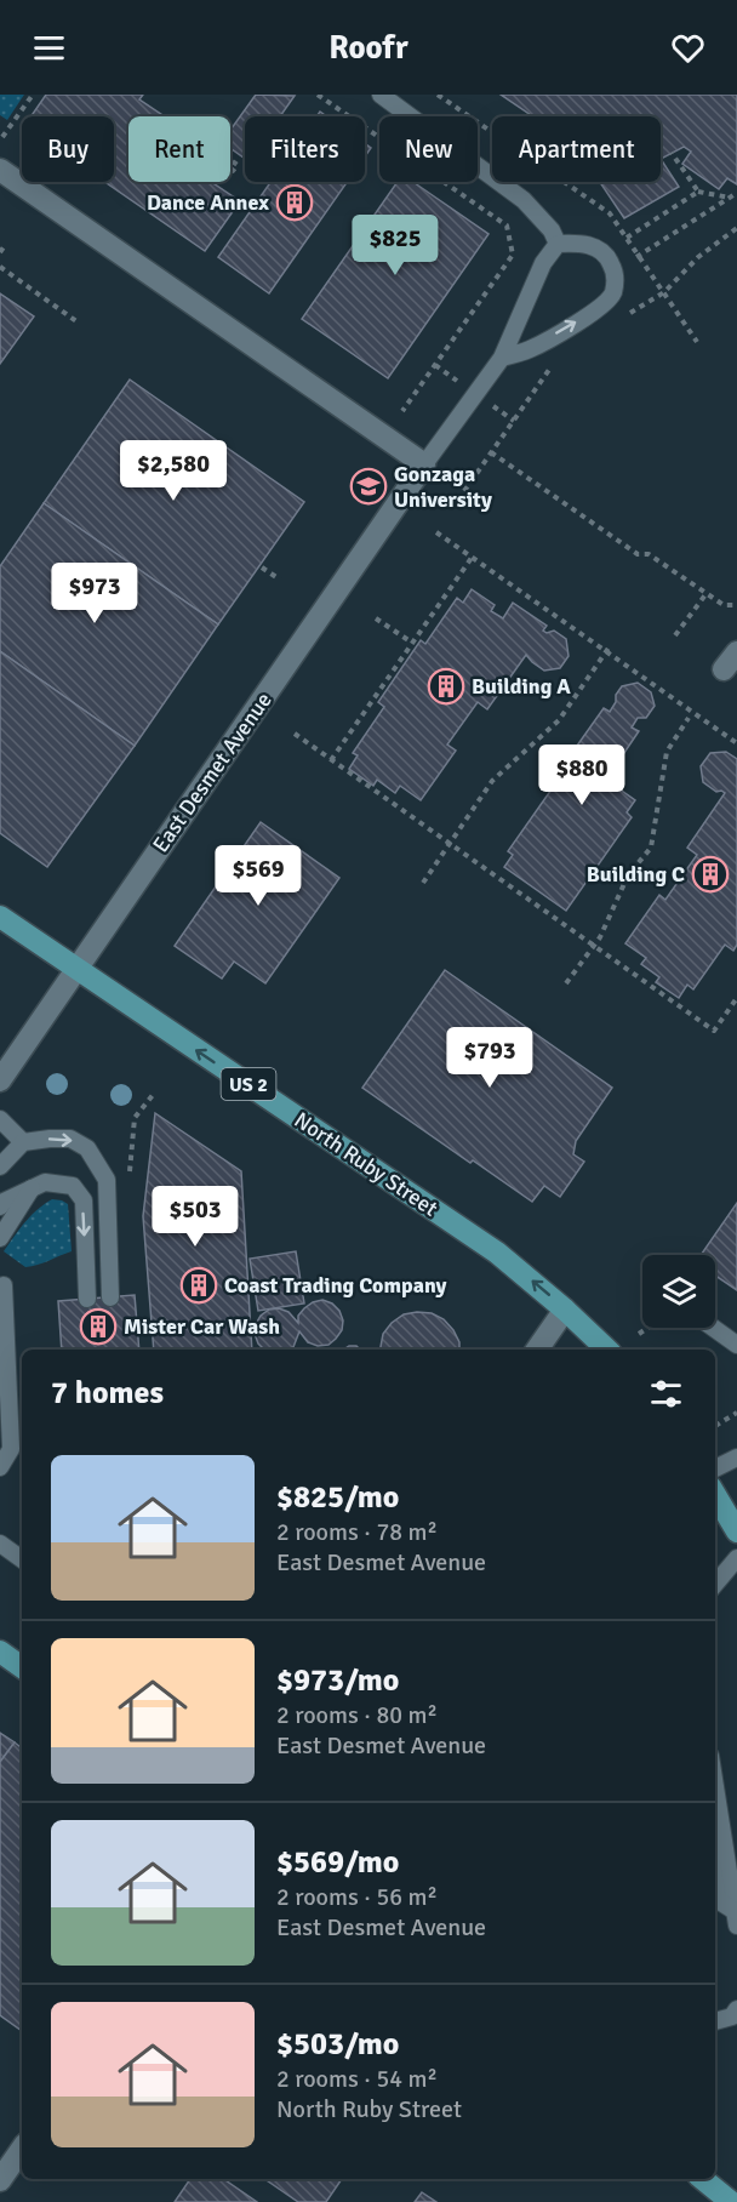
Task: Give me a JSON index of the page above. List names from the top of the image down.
{
  "streets": {
    "main road": ["US 2", "North Ruby Street"],
    "street": ["East Desmet Avenue"]
  },
  "crossings": [
    ["East Desmet Avenue", "North Ruby Street"]
  ],
  "one_way": ["North Ruby Street"],
  "places": {
    "building": [
      "Dance Annex",
      "Building A",
      "Building C",
      "Coast Trading Company",
      "Mister Car Wash"
    ],
    "school or university": ["Gonzaga University"]
  },
  "page": {
    "header": "Roofr",
    "chip": [
      "Buy",
      "Rent",
      "Filters",
      "New",
      "Apartment"
    ],
    "price": [
      "$825",
      "$2,580",
      "$973",
      "$880",
      "$569",
      "$793",
      "$503"
    ],
    "heading": "7 homes",
    "list": [
      {
        "name": "$825/mo",
        "note": "2 rooms · 78 m² · East Desmet Avenue"
      },
      {
        "name": "$973/mo",
        "note": "2 rooms · 80 m² · East Desmet Avenue"
      },
      {
        "name": "$569/mo",
        "note": "2 rooms · 56 m² · East Desmet Avenue"
      },
      {
        "name": "$503/mo",
        "note": "2 rooms · 54 m² · North Ruby Street"
      }
    ]
  }
}
